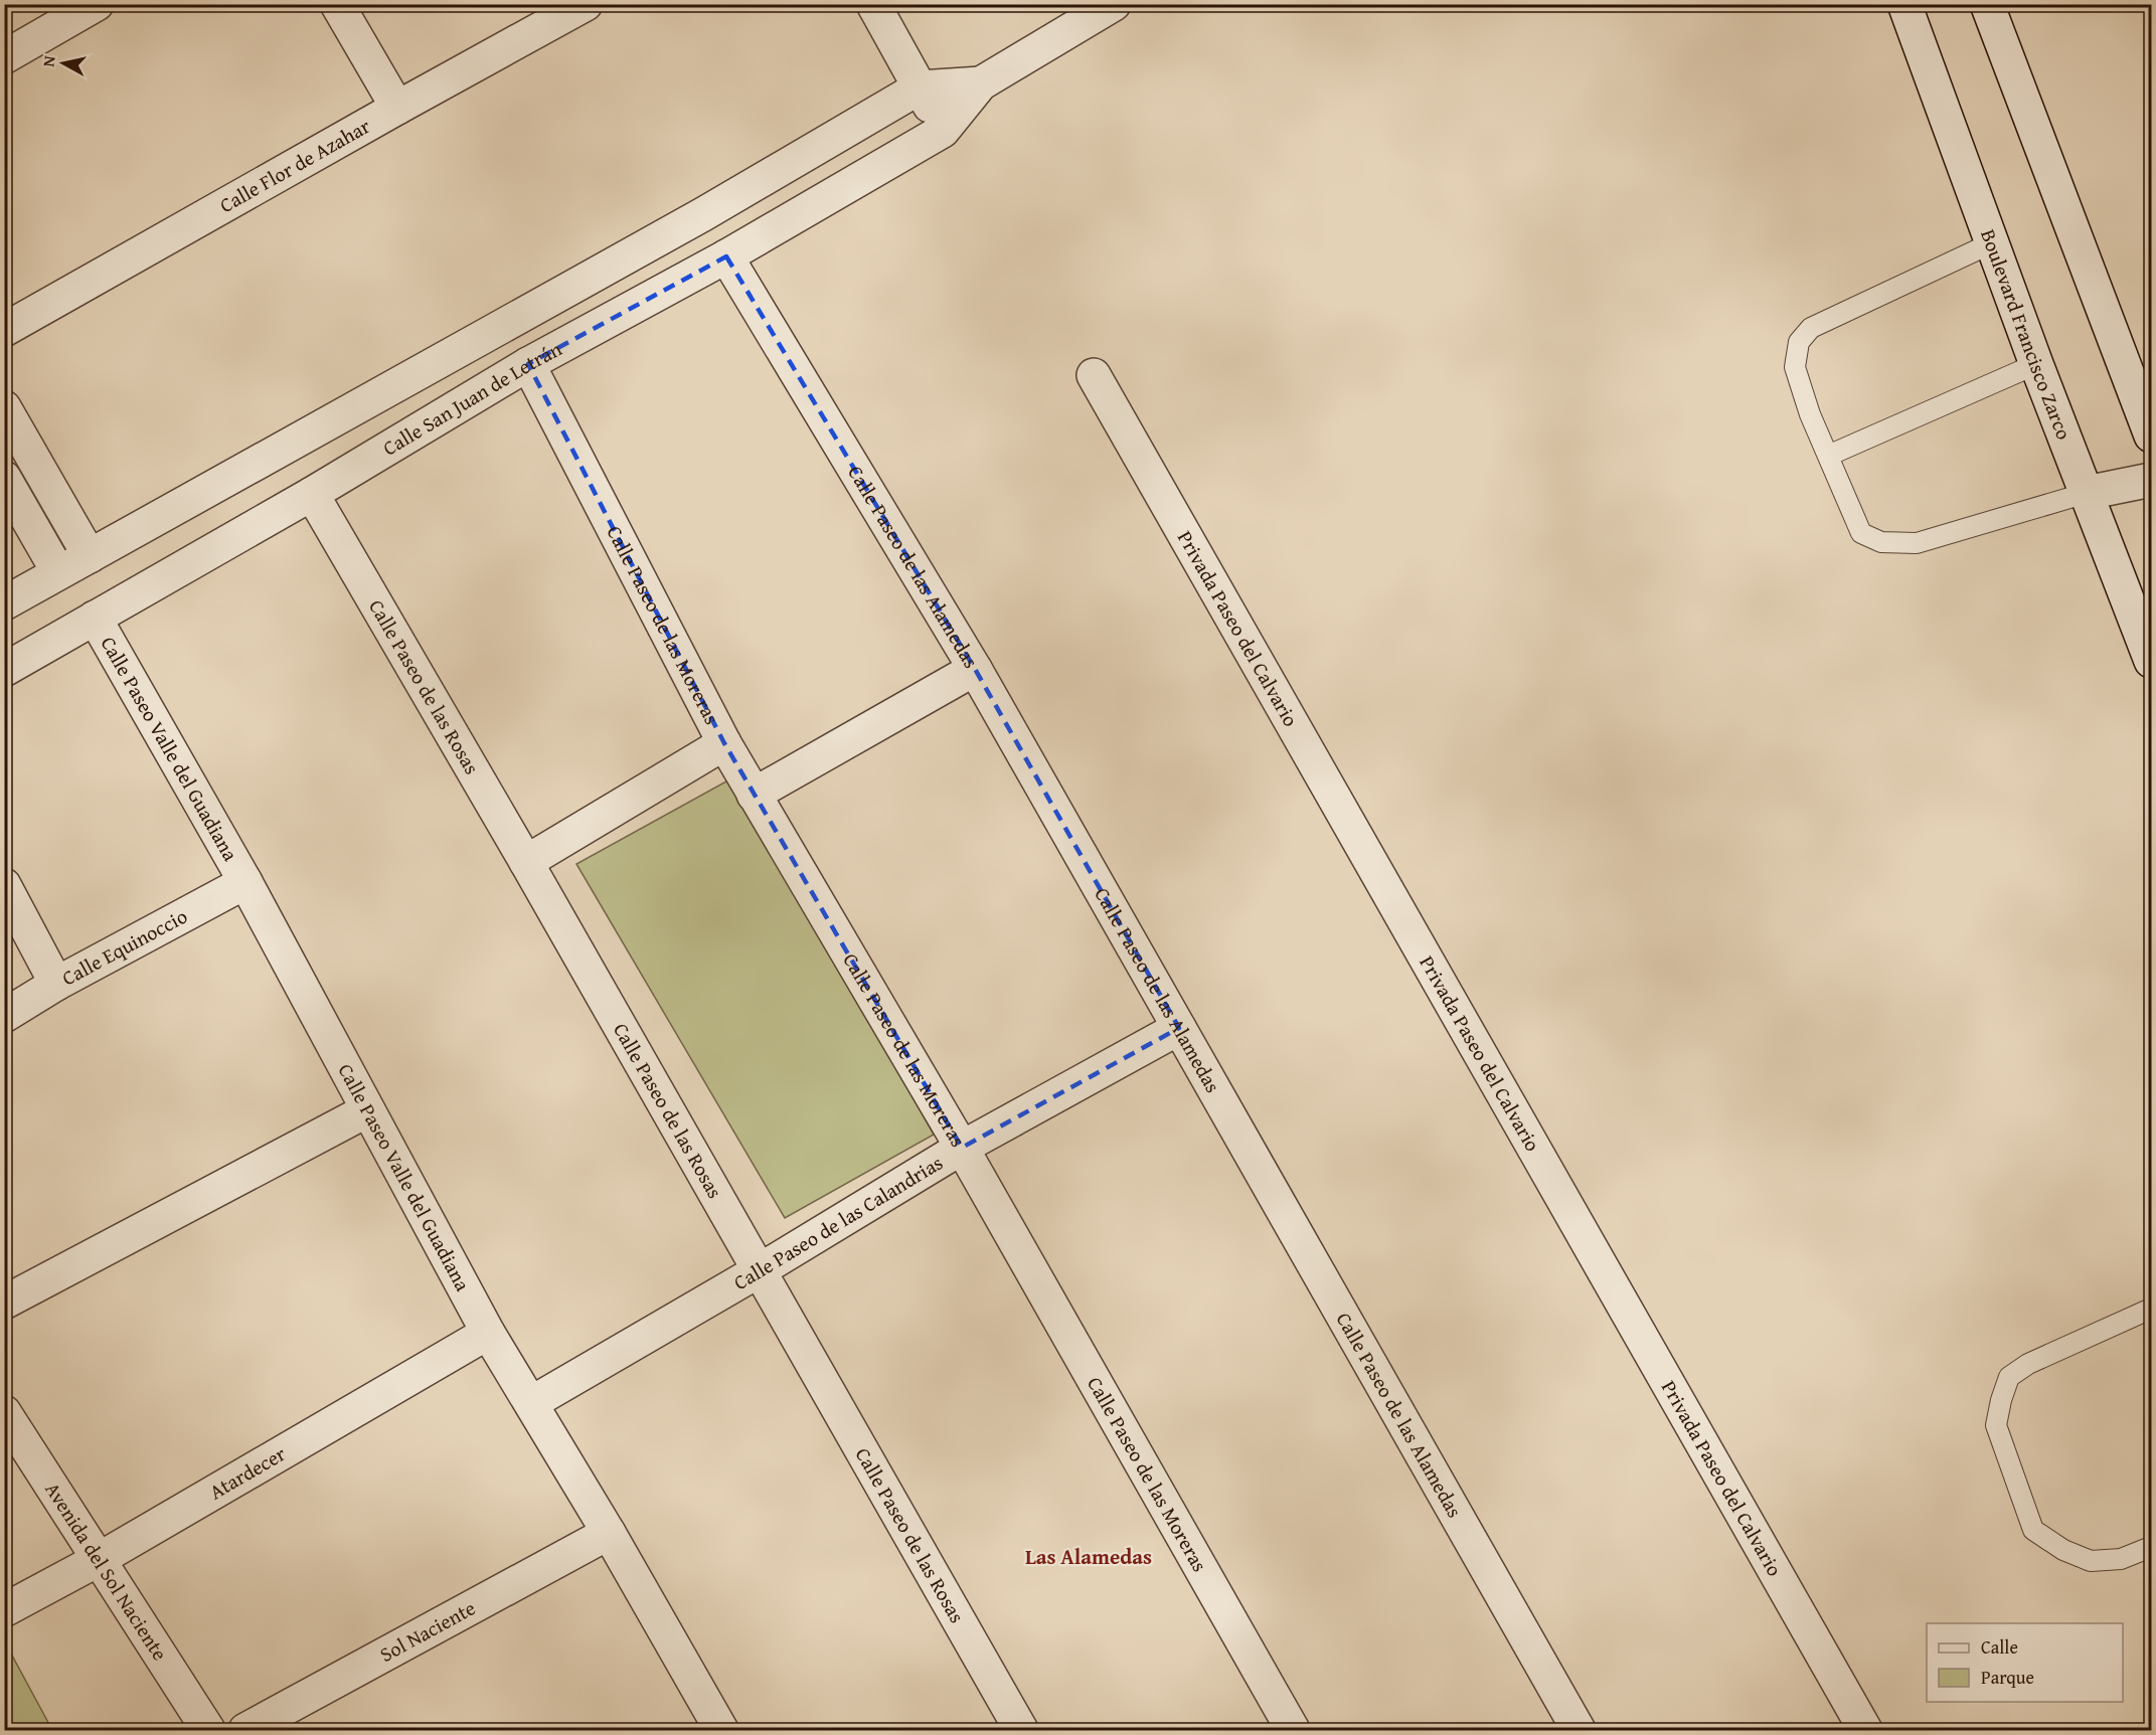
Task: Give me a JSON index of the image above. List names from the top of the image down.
{
  "streets": {
    "street": [
      "Calle Flor de Azahar",
      "Boulevard Francisco Zarco",
      "Calle San Juan de Letrán",
      "Calle Paseo de las Alamedas",
      "Calle Paseo de las Moreras",
      "Privada Paseo del Calvario",
      "Calle Paseo de las Rosas",
      "Calle Paseo Valle del Guadiana",
      "Calle Equinoccio",
      "Calle Paseo de las Calandrias",
      "Atardecer",
      "Avenida del Sol Naciente",
      "Sol Naciente"
    ]
  },
  "crossings": [
    ["Calle San Juan de Letrán", "Calle Paseo de las Alamedas"],
    ["Calle San Juan de Letrán", "Calle Paseo de las Moreras"],
    ["Calle San Juan de Letrán", "Calle Paseo de las Rosas"],
    ["Calle San Juan de Letrán", "Calle Paseo Valle del Guadiana"],
    ["Calle Paseo de las Alamedas", "Calle Paseo de las Calandrias"],
    ["Calle Paseo de las Moreras", "Calle Paseo de las Calandrias"],
    ["Calle Paseo de las Rosas", "Calle Paseo de las Calandrias"],
    ["Calle Paseo Valle del Guadiana", "Calle Equinoccio"],
    ["Calle Paseo Valle del Guadiana", "Calle Paseo de las Calandrias"],
    ["Calle Paseo Valle del Guadiana", "Atardecer"],
    ["Calle Paseo Valle del Guadiana", "Sol Naciente"],
    ["Atardecer", "Avenida del Sol Naciente"]
  ],
  "districts": ["Las Alamedas"],
  "legend": ["Calle", "Parque"],
  "north": "left"
}
